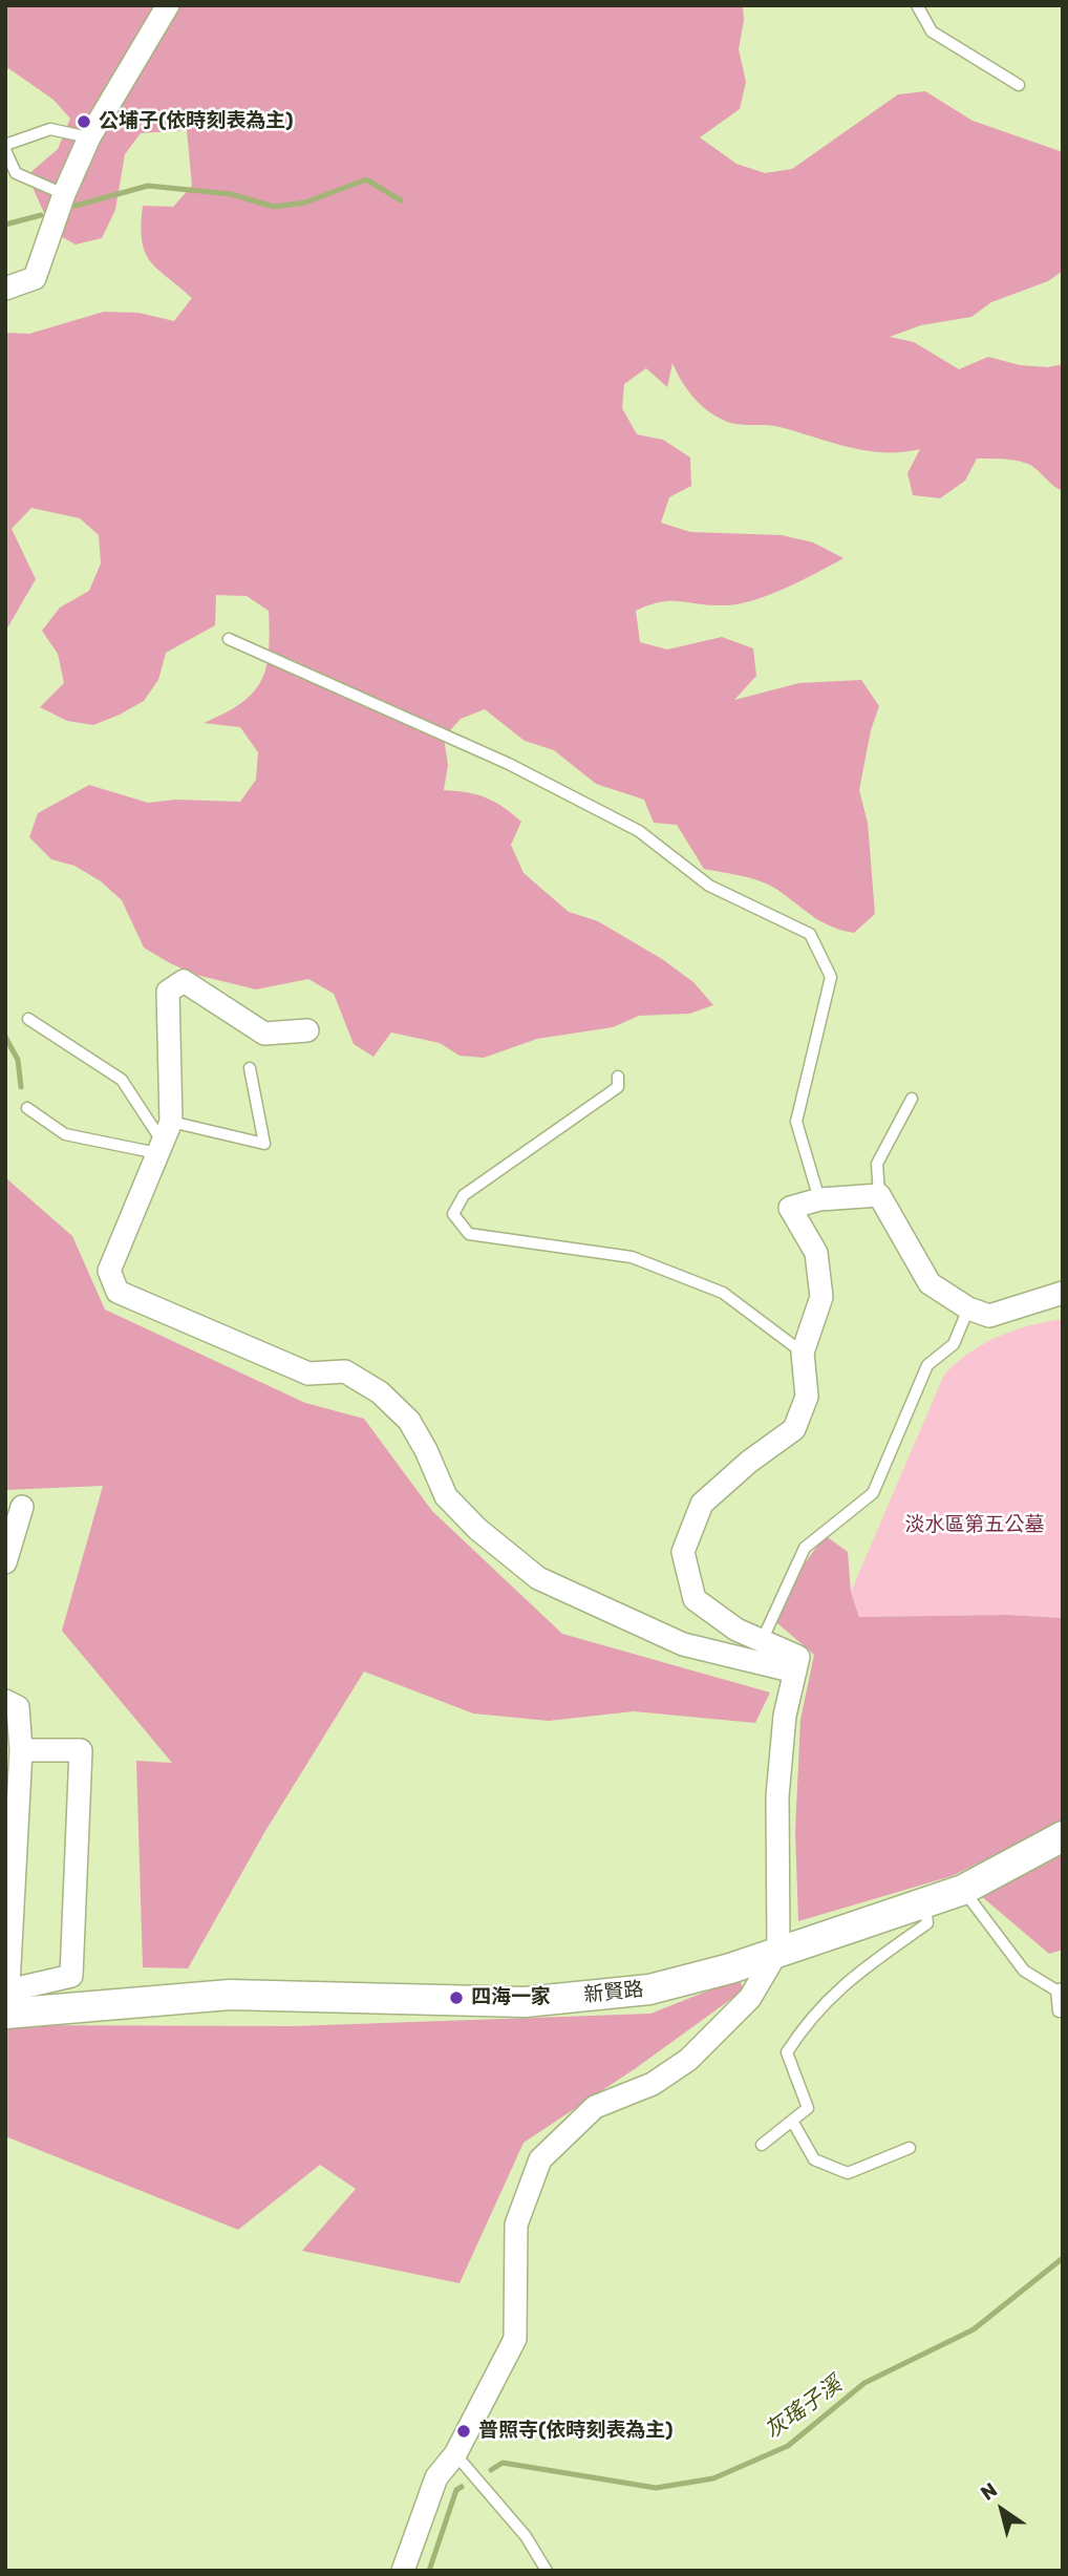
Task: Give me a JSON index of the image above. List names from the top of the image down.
{
  "streets": {
    "street": ["新賢路"]
  },
  "water": ["灰瑤子溪"],
  "parks": ["淡水區第五公墓"],
  "places": ["公埔子(依時刻表為主)", "四海一家", "普照寺(依時刻表為主)"],
  "north": "top left"
}
